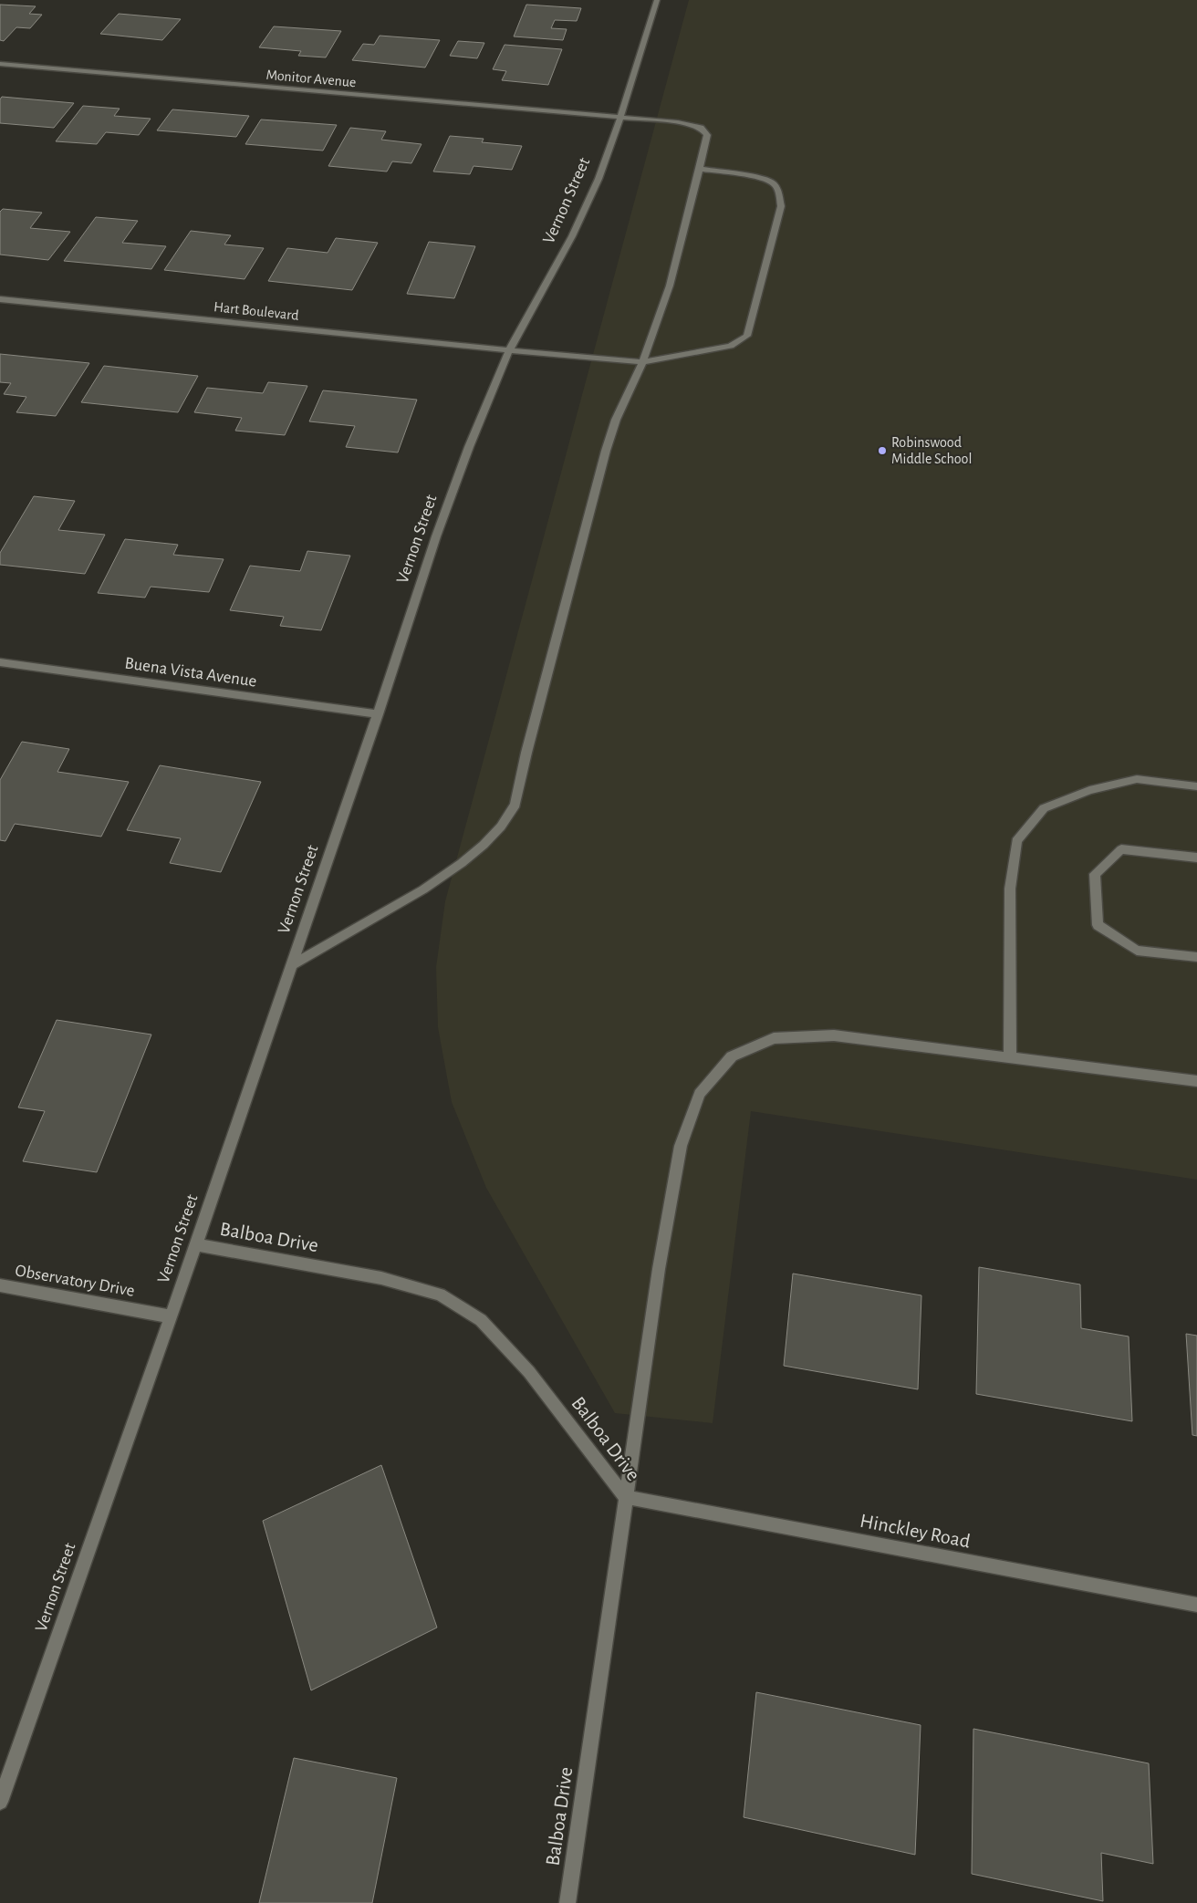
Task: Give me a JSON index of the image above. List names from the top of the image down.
{
  "streets": {
    "street": [
      "Monitor Avenue",
      "Vernon Street",
      "Hart Boulevard",
      "Buena Vista Avenue",
      "Balboa Drive",
      "Observatory Drive",
      "Hinckley Road"
    ]
  },
  "crossings": [
    ["Monitor Avenue", "Vernon Street"],
    ["Monitor Avenue", "Hart Boulevard"],
    ["Vernon Street", "Hart Boulevard"],
    ["Vernon Street", "Buena Vista Avenue"],
    ["Vernon Street", "Balboa Drive"],
    ["Vernon Street", "Observatory Drive"],
    ["Balboa Drive", "Hinckley Road"]
  ],
  "places": ["Robinswood Middle School"]
}
